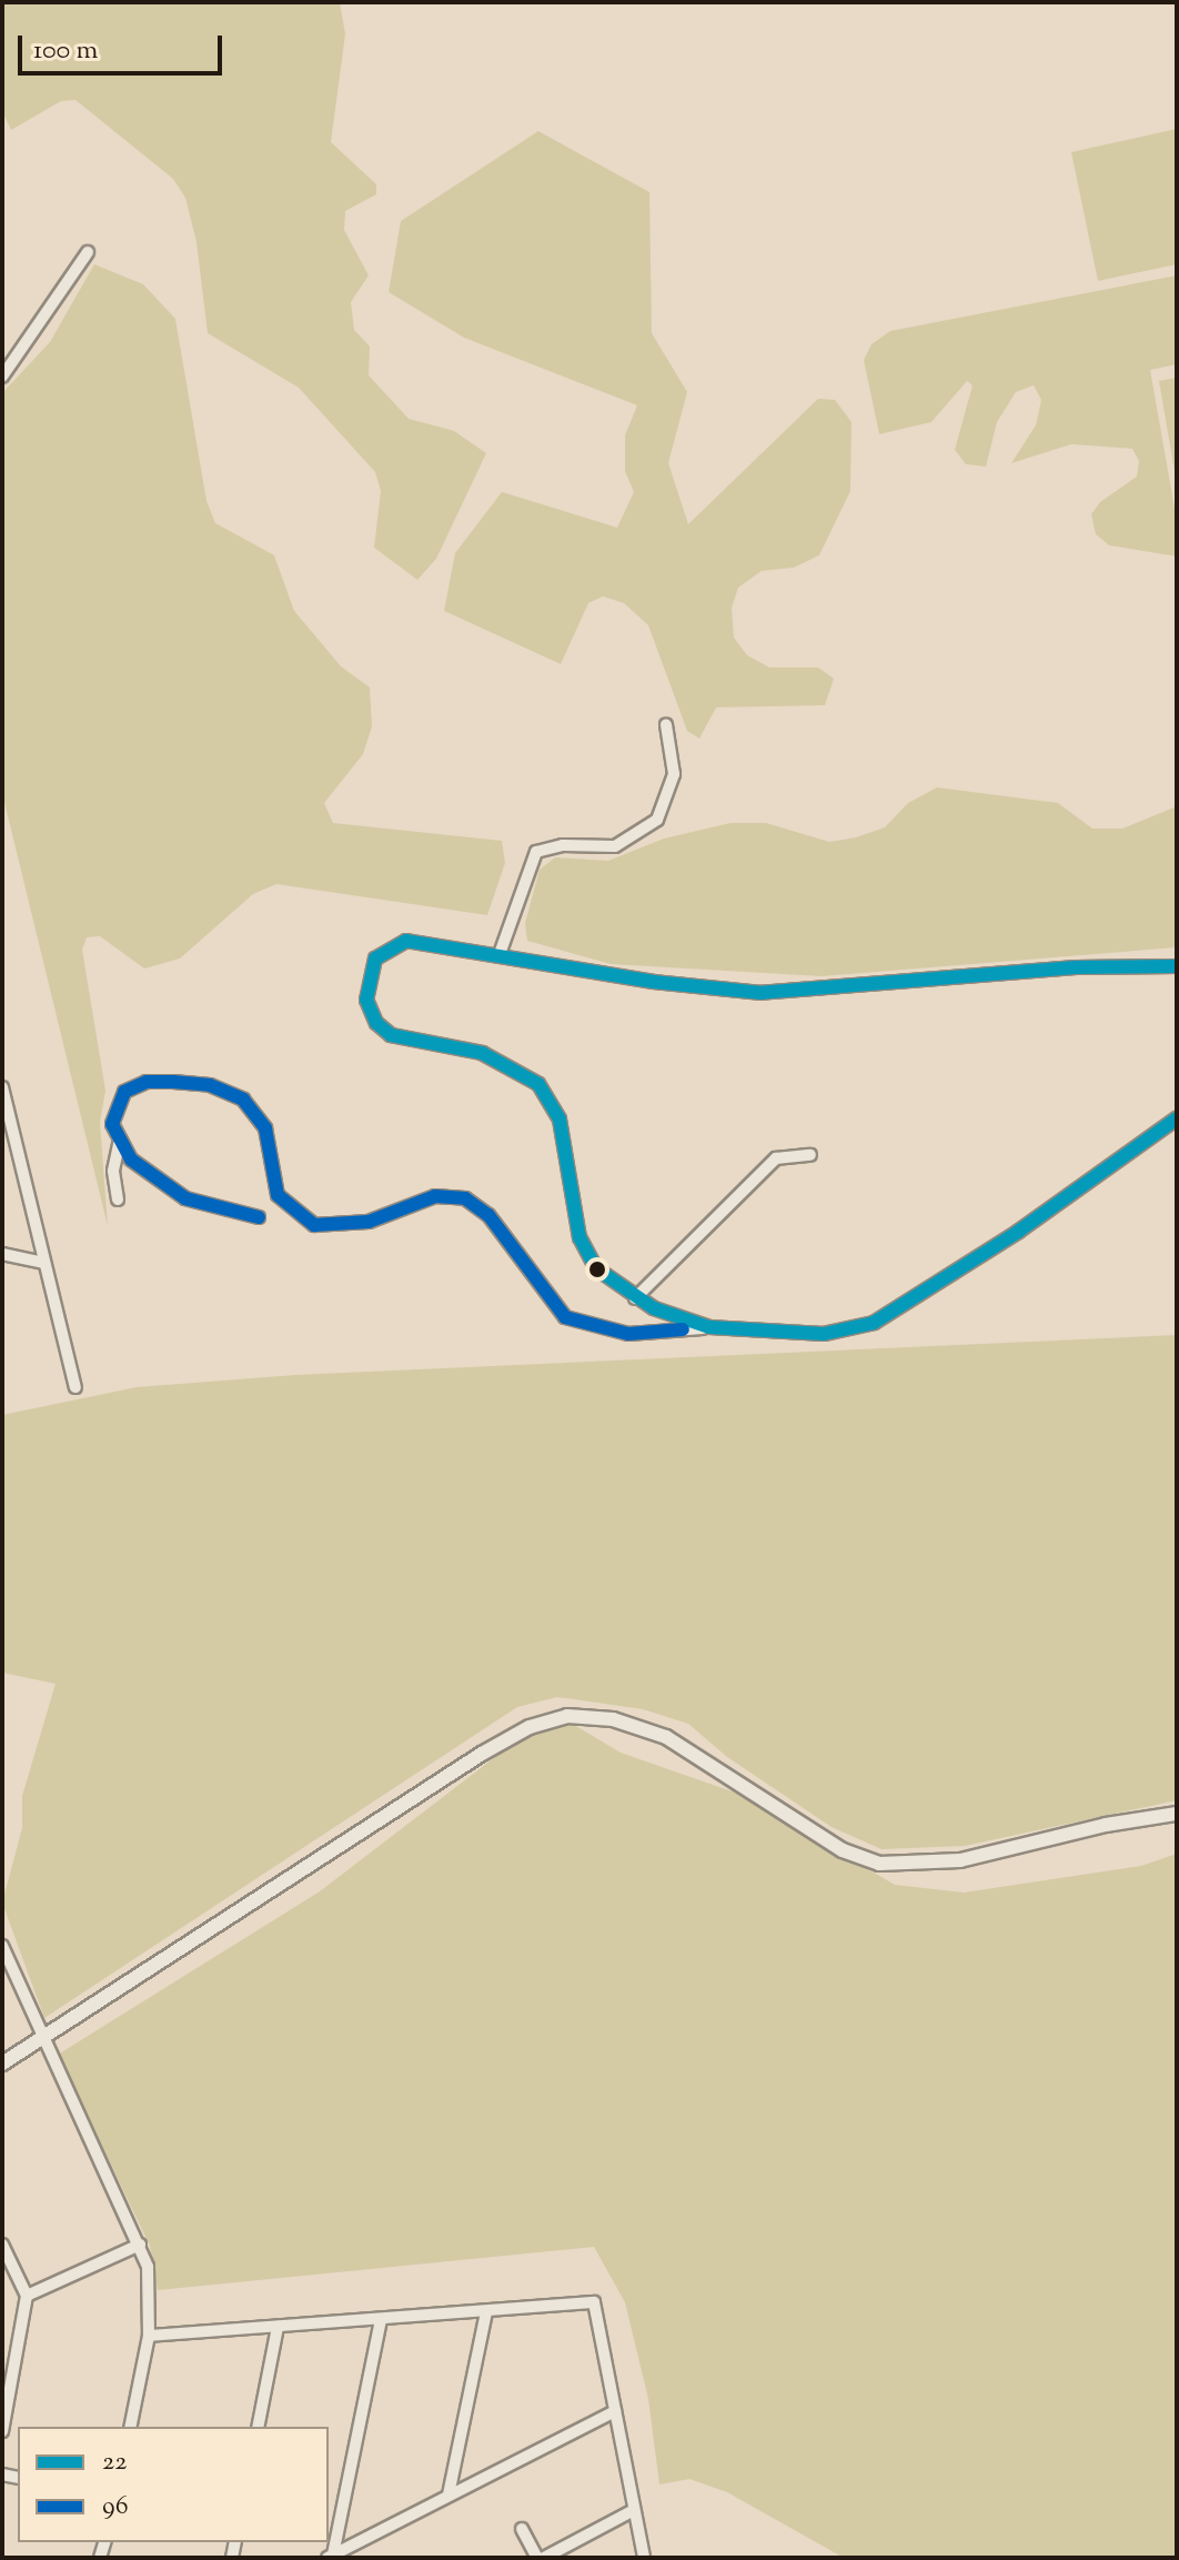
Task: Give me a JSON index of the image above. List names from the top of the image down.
{
  "lines": ["transit line 22", "transit line 96"],
  "legend": ["22", "96"],
  "scale_bar": "100 m"
}
